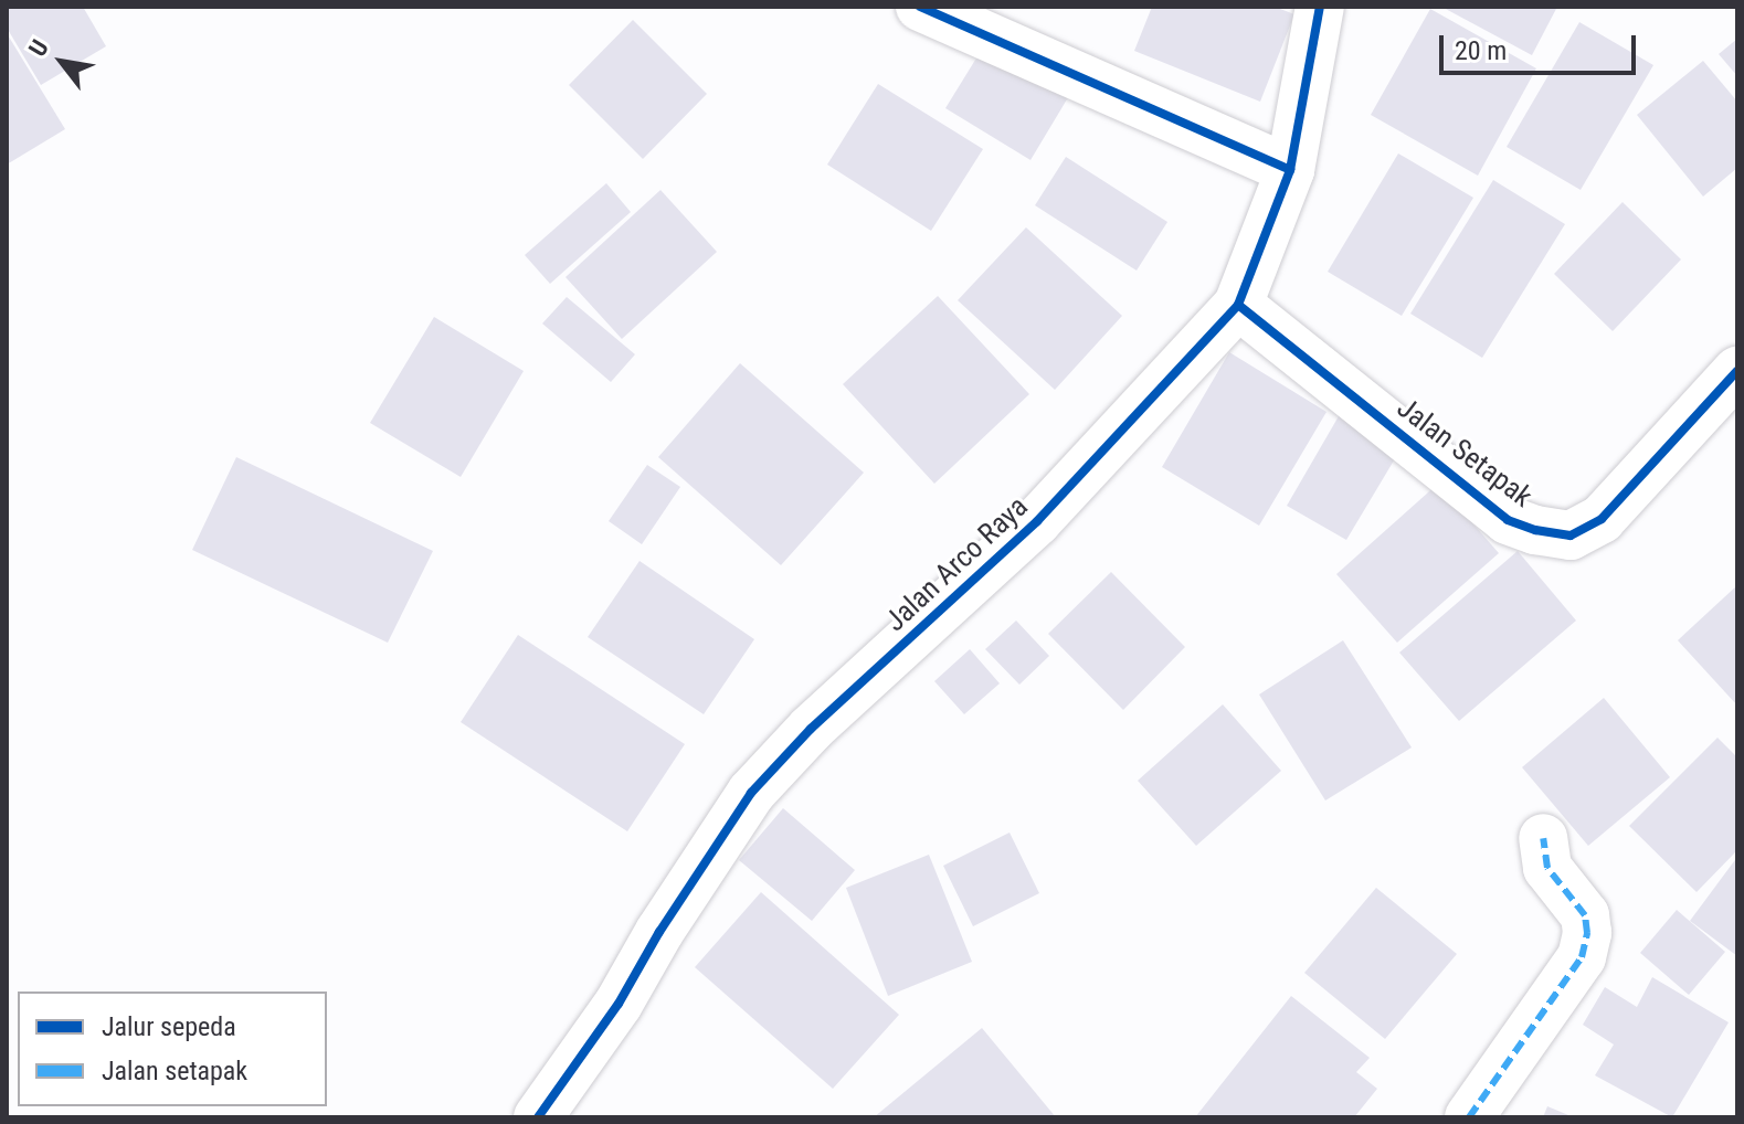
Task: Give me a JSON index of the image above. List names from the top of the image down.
{
  "streets": {
    "street": ["Jalan Setapak", "Jalan Arco Raya"]
  },
  "crossings": [
    ["Jalan Setapak", "Jalan Arco Raya"]
  ],
  "legend": ["Jalur sepeda", "Jalan setapak"],
  "scale_bar": "20 m",
  "north": "top left"
}
